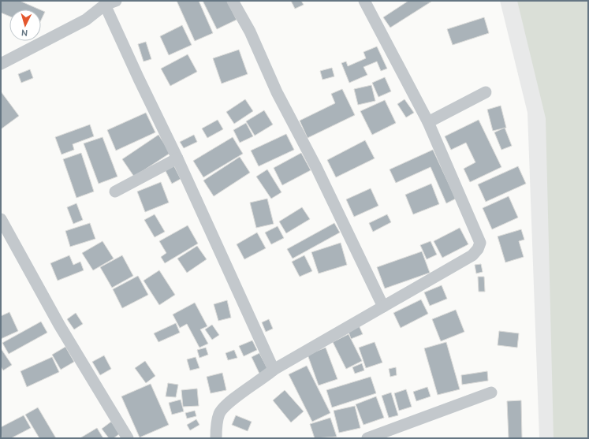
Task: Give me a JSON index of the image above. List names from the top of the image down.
{
  "north": "bottom"
}
